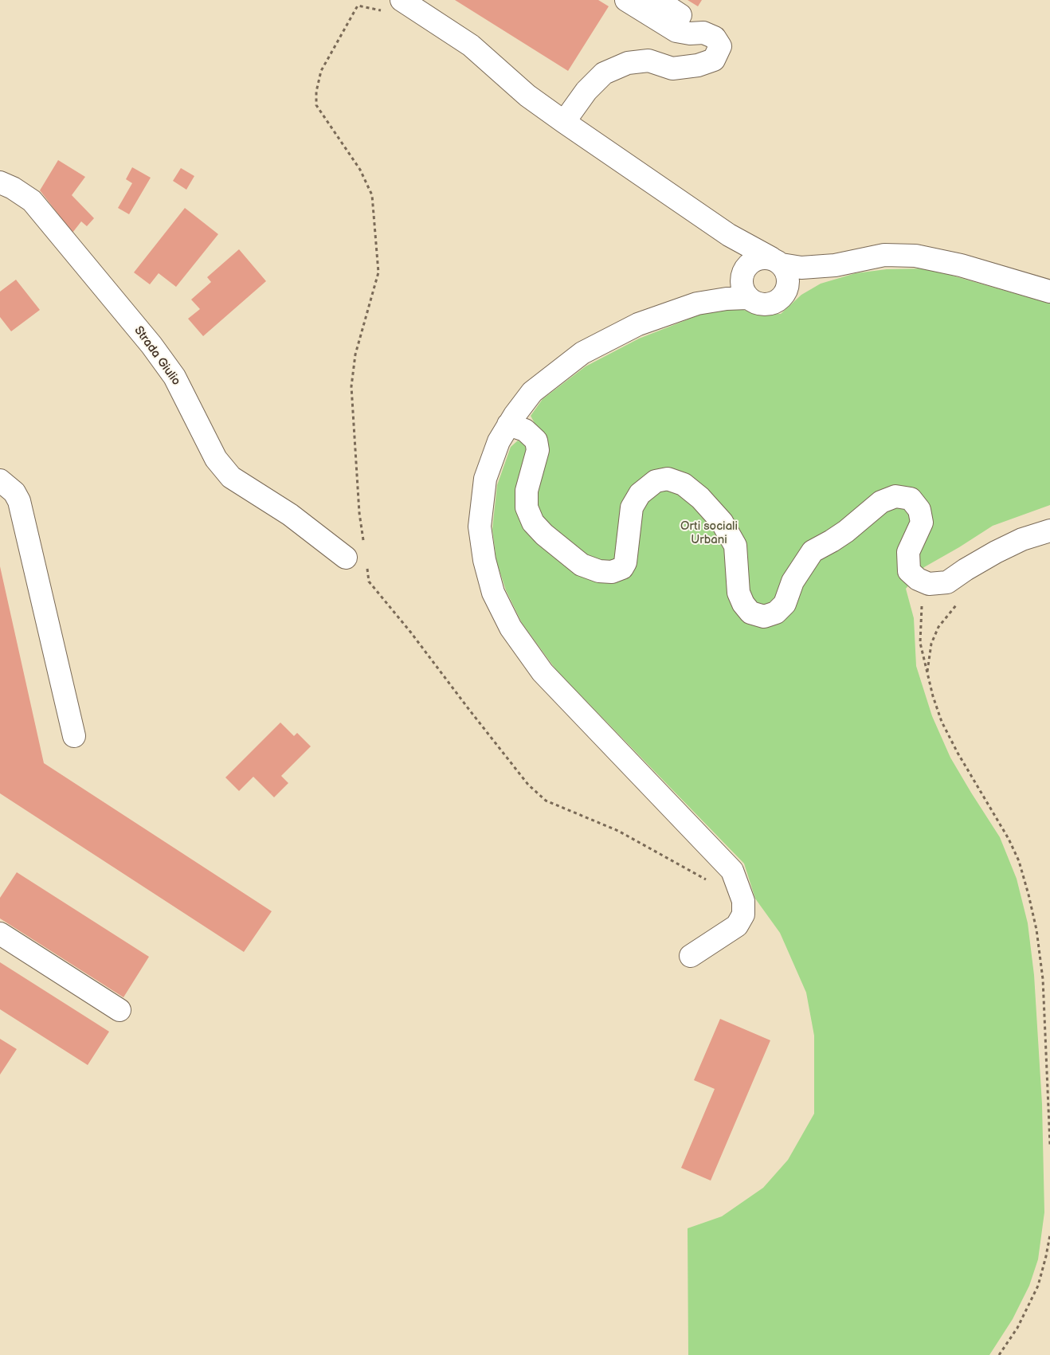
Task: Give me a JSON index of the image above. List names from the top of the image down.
{
  "streets": {
    "street": ["Strada Giulio"]
  },
  "parks": ["Orti sociali Urbani"]
}
